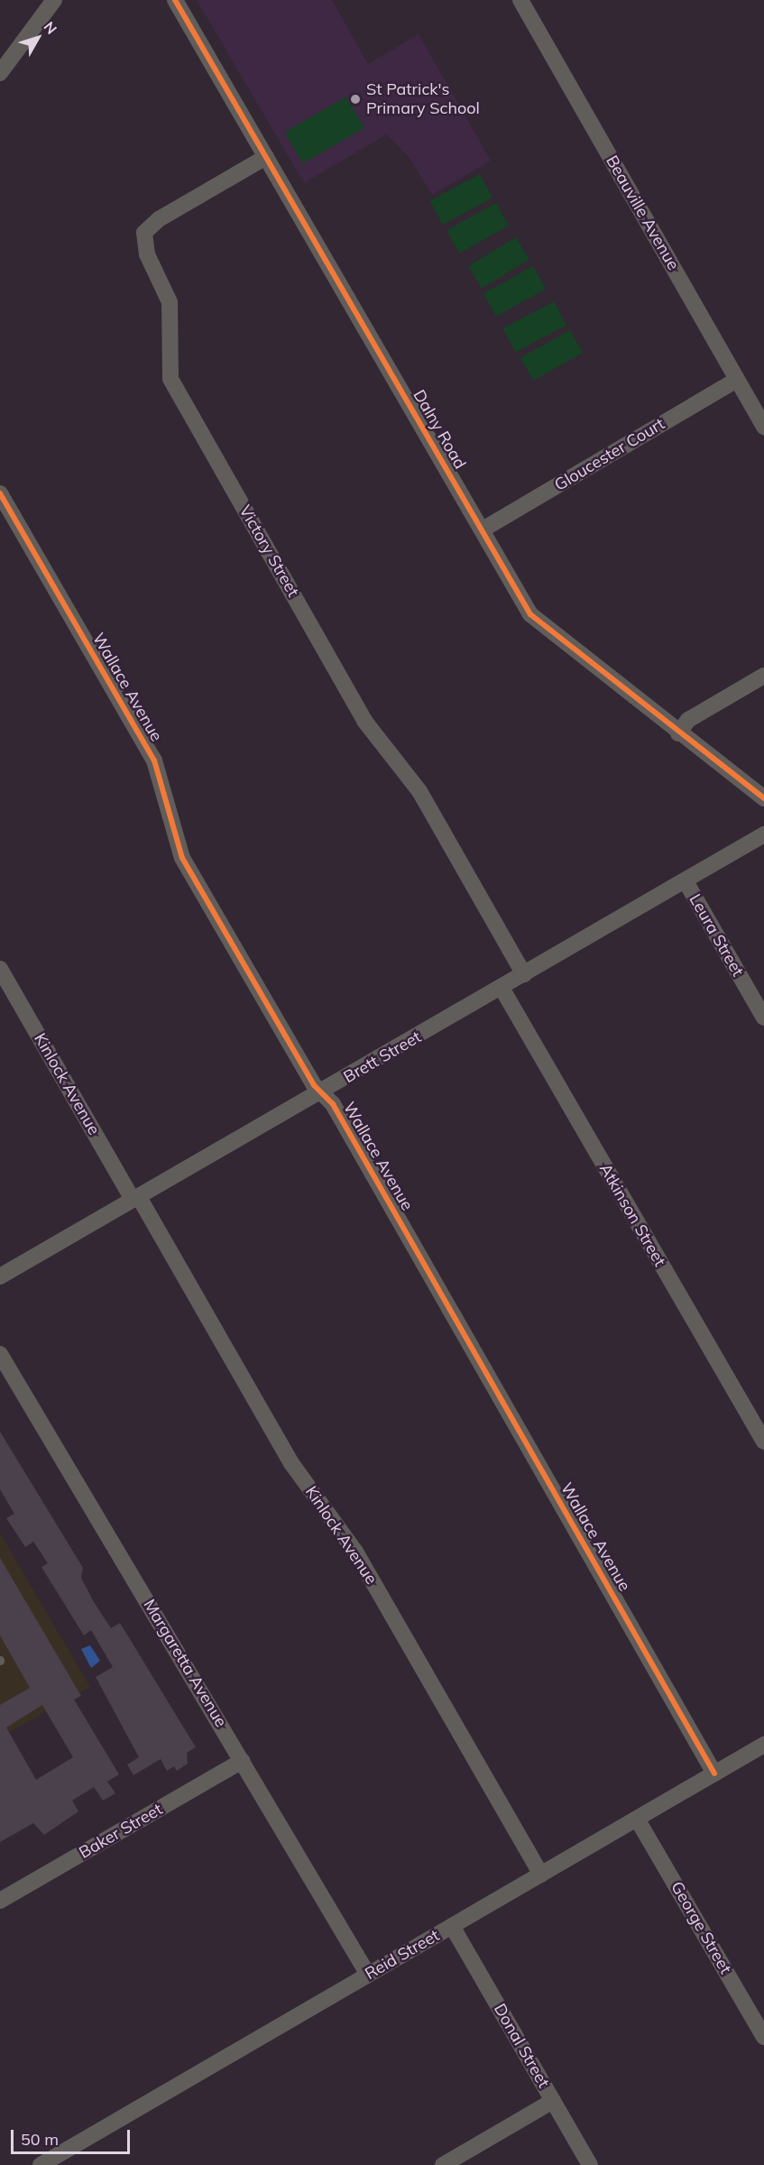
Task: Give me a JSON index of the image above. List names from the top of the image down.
{
  "streets": {
    "street": [
      "Beauville Avenue",
      "Dalny Road",
      "Gloucester Court",
      "Victory Street",
      "Wallace Avenue",
      "Leura Street",
      "Brett Street",
      "Kinlock Avenue",
      "Atkinson Street",
      "Margaretta Avenue",
      "Baker Street",
      "George Street",
      "Reid Street",
      "Donal Street"
    ]
  },
  "crossings": [
    ["Beauville Avenue", "Gloucester Court"],
    ["Dalny Road", "Gloucester Court"],
    ["Dalny Road", "Victory Street"],
    ["Victory Street", "Brett Street"],
    ["Wallace Avenue", "Brett Street"],
    ["Wallace Avenue", "Reid Street"],
    ["Leura Street", "Brett Street"],
    ["Brett Street", "Kinlock Avenue"],
    ["Brett Street", "Atkinson Street"],
    ["Kinlock Avenue", "Reid Street"],
    ["Margaretta Avenue", "Baker Street"],
    ["Margaretta Avenue", "Reid Street"],
    ["George Street", "Reid Street"],
    ["Reid Street", "Donal Street"]
  ],
  "places": ["St Patrick's Primary School"],
  "scale_bar": "50 m",
  "north": "top right"
}
